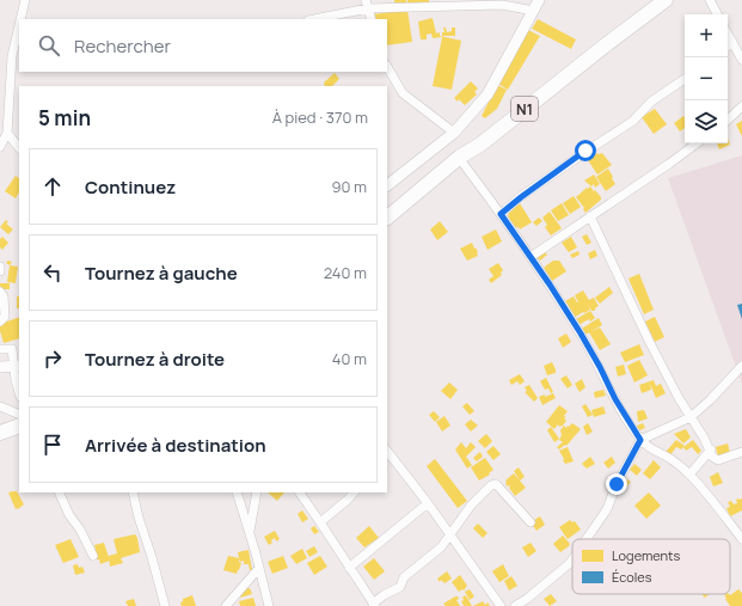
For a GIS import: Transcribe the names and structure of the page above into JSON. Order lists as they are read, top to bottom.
{
  "streets": {
    "highway": ["N1"]
  },
  "legend": ["Logements", "Écoles"],
  "page": {
    "map_buttons": ["+", "−"],
    "search": "Rechercher",
    "heading": ["5 min", "À pied · 370 m"],
    "list": [
      ["Continuez", "90 m"],
      ["Tournez à gauche", "240 m"],
      ["Tournez à droite", "40 m"],
      "Arrivée à destination"
    ]
  }
}
